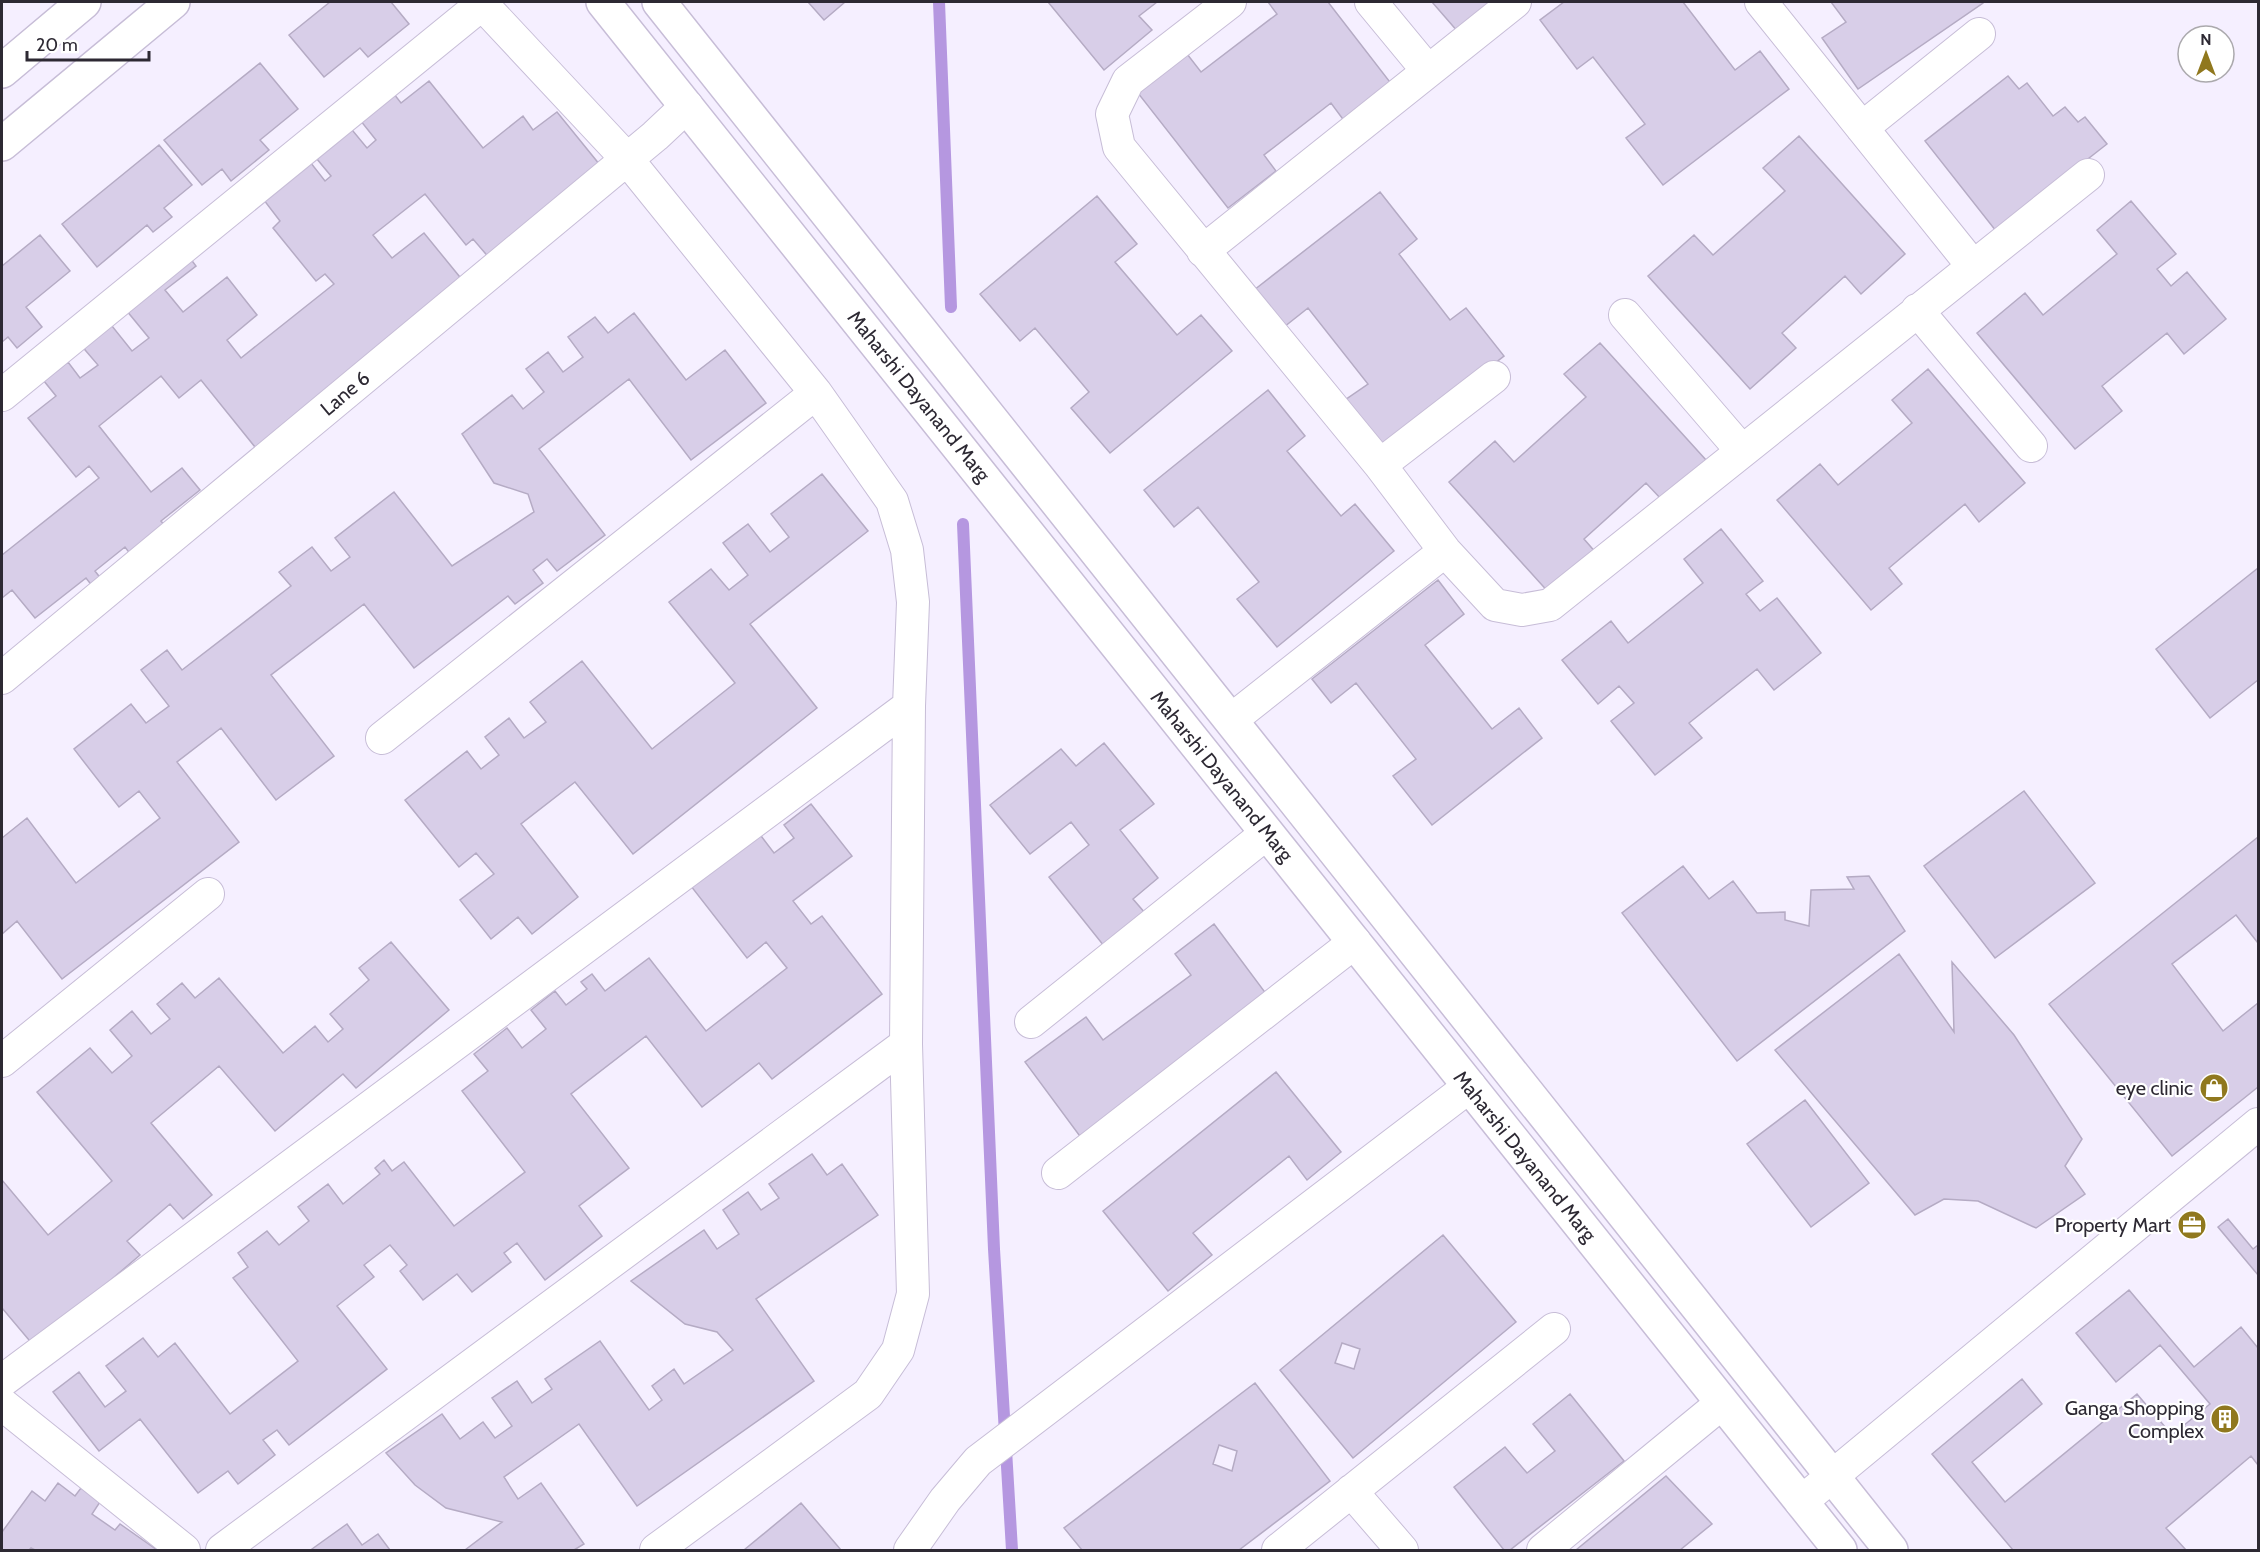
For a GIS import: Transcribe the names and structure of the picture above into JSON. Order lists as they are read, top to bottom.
{
  "streets": {
    "street": ["Lane 6", "Maharshi Dayanand Marg"]
  },
  "crossings": [
    ["Lane 6", "Maharshi Dayanand Marg"]
  ],
  "places": {
    "shop": ["eye clinic"],
    "office": ["Property Mart"],
    "building": ["Ganga Shopping Complex"]
  },
  "scale_bar": "20 m",
  "north": "top"
}
